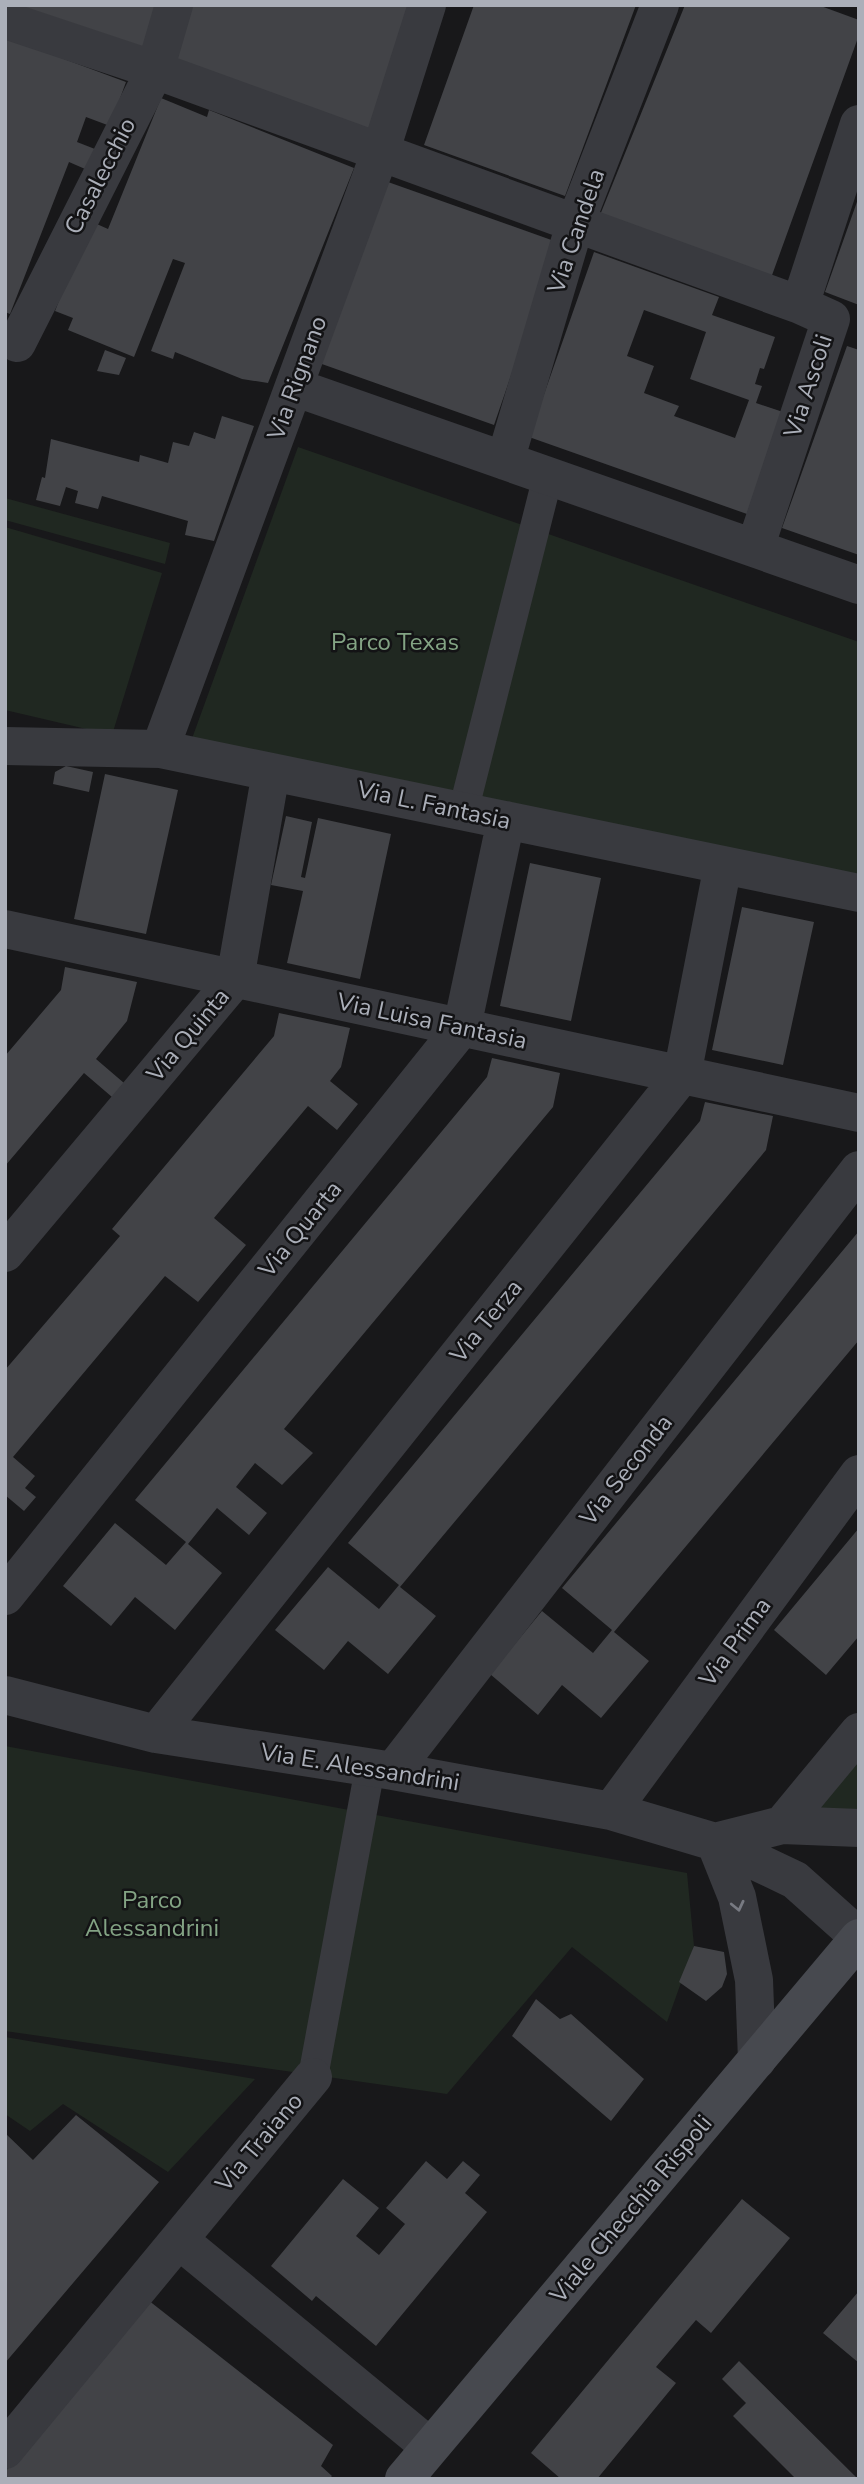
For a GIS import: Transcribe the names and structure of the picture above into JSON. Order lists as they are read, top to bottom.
{
  "streets": {
    "main road": ["Viale Checchia Rispoli"],
    "street": [
      "Casalecchio",
      "Via Candela",
      "Via Rignano",
      "Via Ascoli",
      "Via L. Fantasia",
      "Via Luisa Fantasia",
      "Via Quinta",
      "Via Quarta",
      "Via Terza",
      "Via Seconda",
      "Via Prima",
      "Via E. Alessandrini",
      "Via Traiano"
    ]
  },
  "crossings": [
    ["Via Rignano", "Via L. Fantasia"],
    ["Via L. Fantasia", "Via Quinta"],
    ["Via L. Fantasia", "Via Quarta"],
    ["Via L. Fantasia", "Via Terza"],
    ["Via Luisa Fantasia", "Via Quinta"],
    ["Via Luisa Fantasia", "Via Quarta"],
    ["Via Luisa Fantasia", "Via Terza"],
    ["Via Terza", "Via E. Alessandrini"],
    ["Via Seconda", "Via E. Alessandrini"],
    ["Via Seconda", "Via Traiano"],
    ["Via Prima", "Via E. Alessandrini"],
    ["Via E. Alessandrini", "Via Traiano"],
    ["Via E. Alessandrini", "Viale Checchia Rispoli"]
  ],
  "parks": ["Parco Texas", "Parco Alessandrini"]
}
